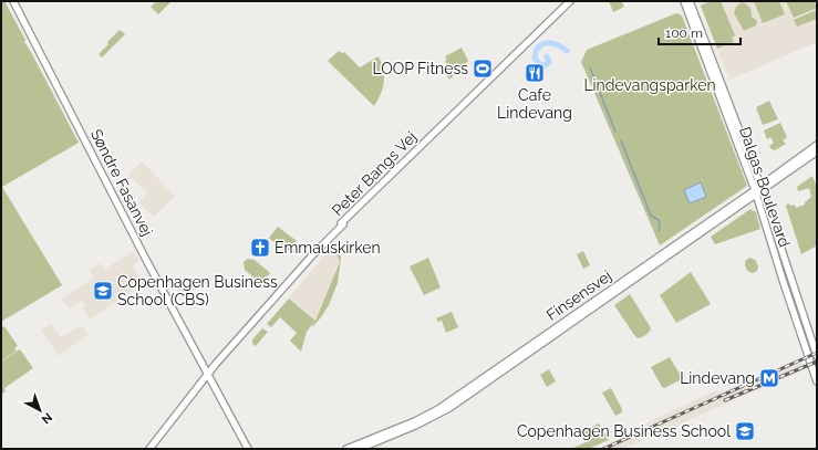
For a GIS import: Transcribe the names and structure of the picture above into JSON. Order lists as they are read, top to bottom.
{
  "streets": {
    "street": [
      "Peter Bangs Vej",
      "Søndre Fasanvej",
      "Dalgas Boulevard",
      "Finsensvej"
    ]
  },
  "crossings": [
    ["Peter Bangs Vej", "Søndre Fasanvej"],
    ["Dalgas Boulevard", "Finsensvej"]
  ],
  "parks": ["Lindevangsparken"],
  "places": {
    "sports": ["LOOP Fitness"],
    "restaurant": ["Cafe Lindevang"],
    "church": ["Emmauskirken"],
    "school or university": ["Copenhagen Business School (CBS)", "Copenhagen Business School"],
    "metro station": ["Lindevang"]
  },
  "scale_bar": "100 m",
  "north": "bottom right"
}
